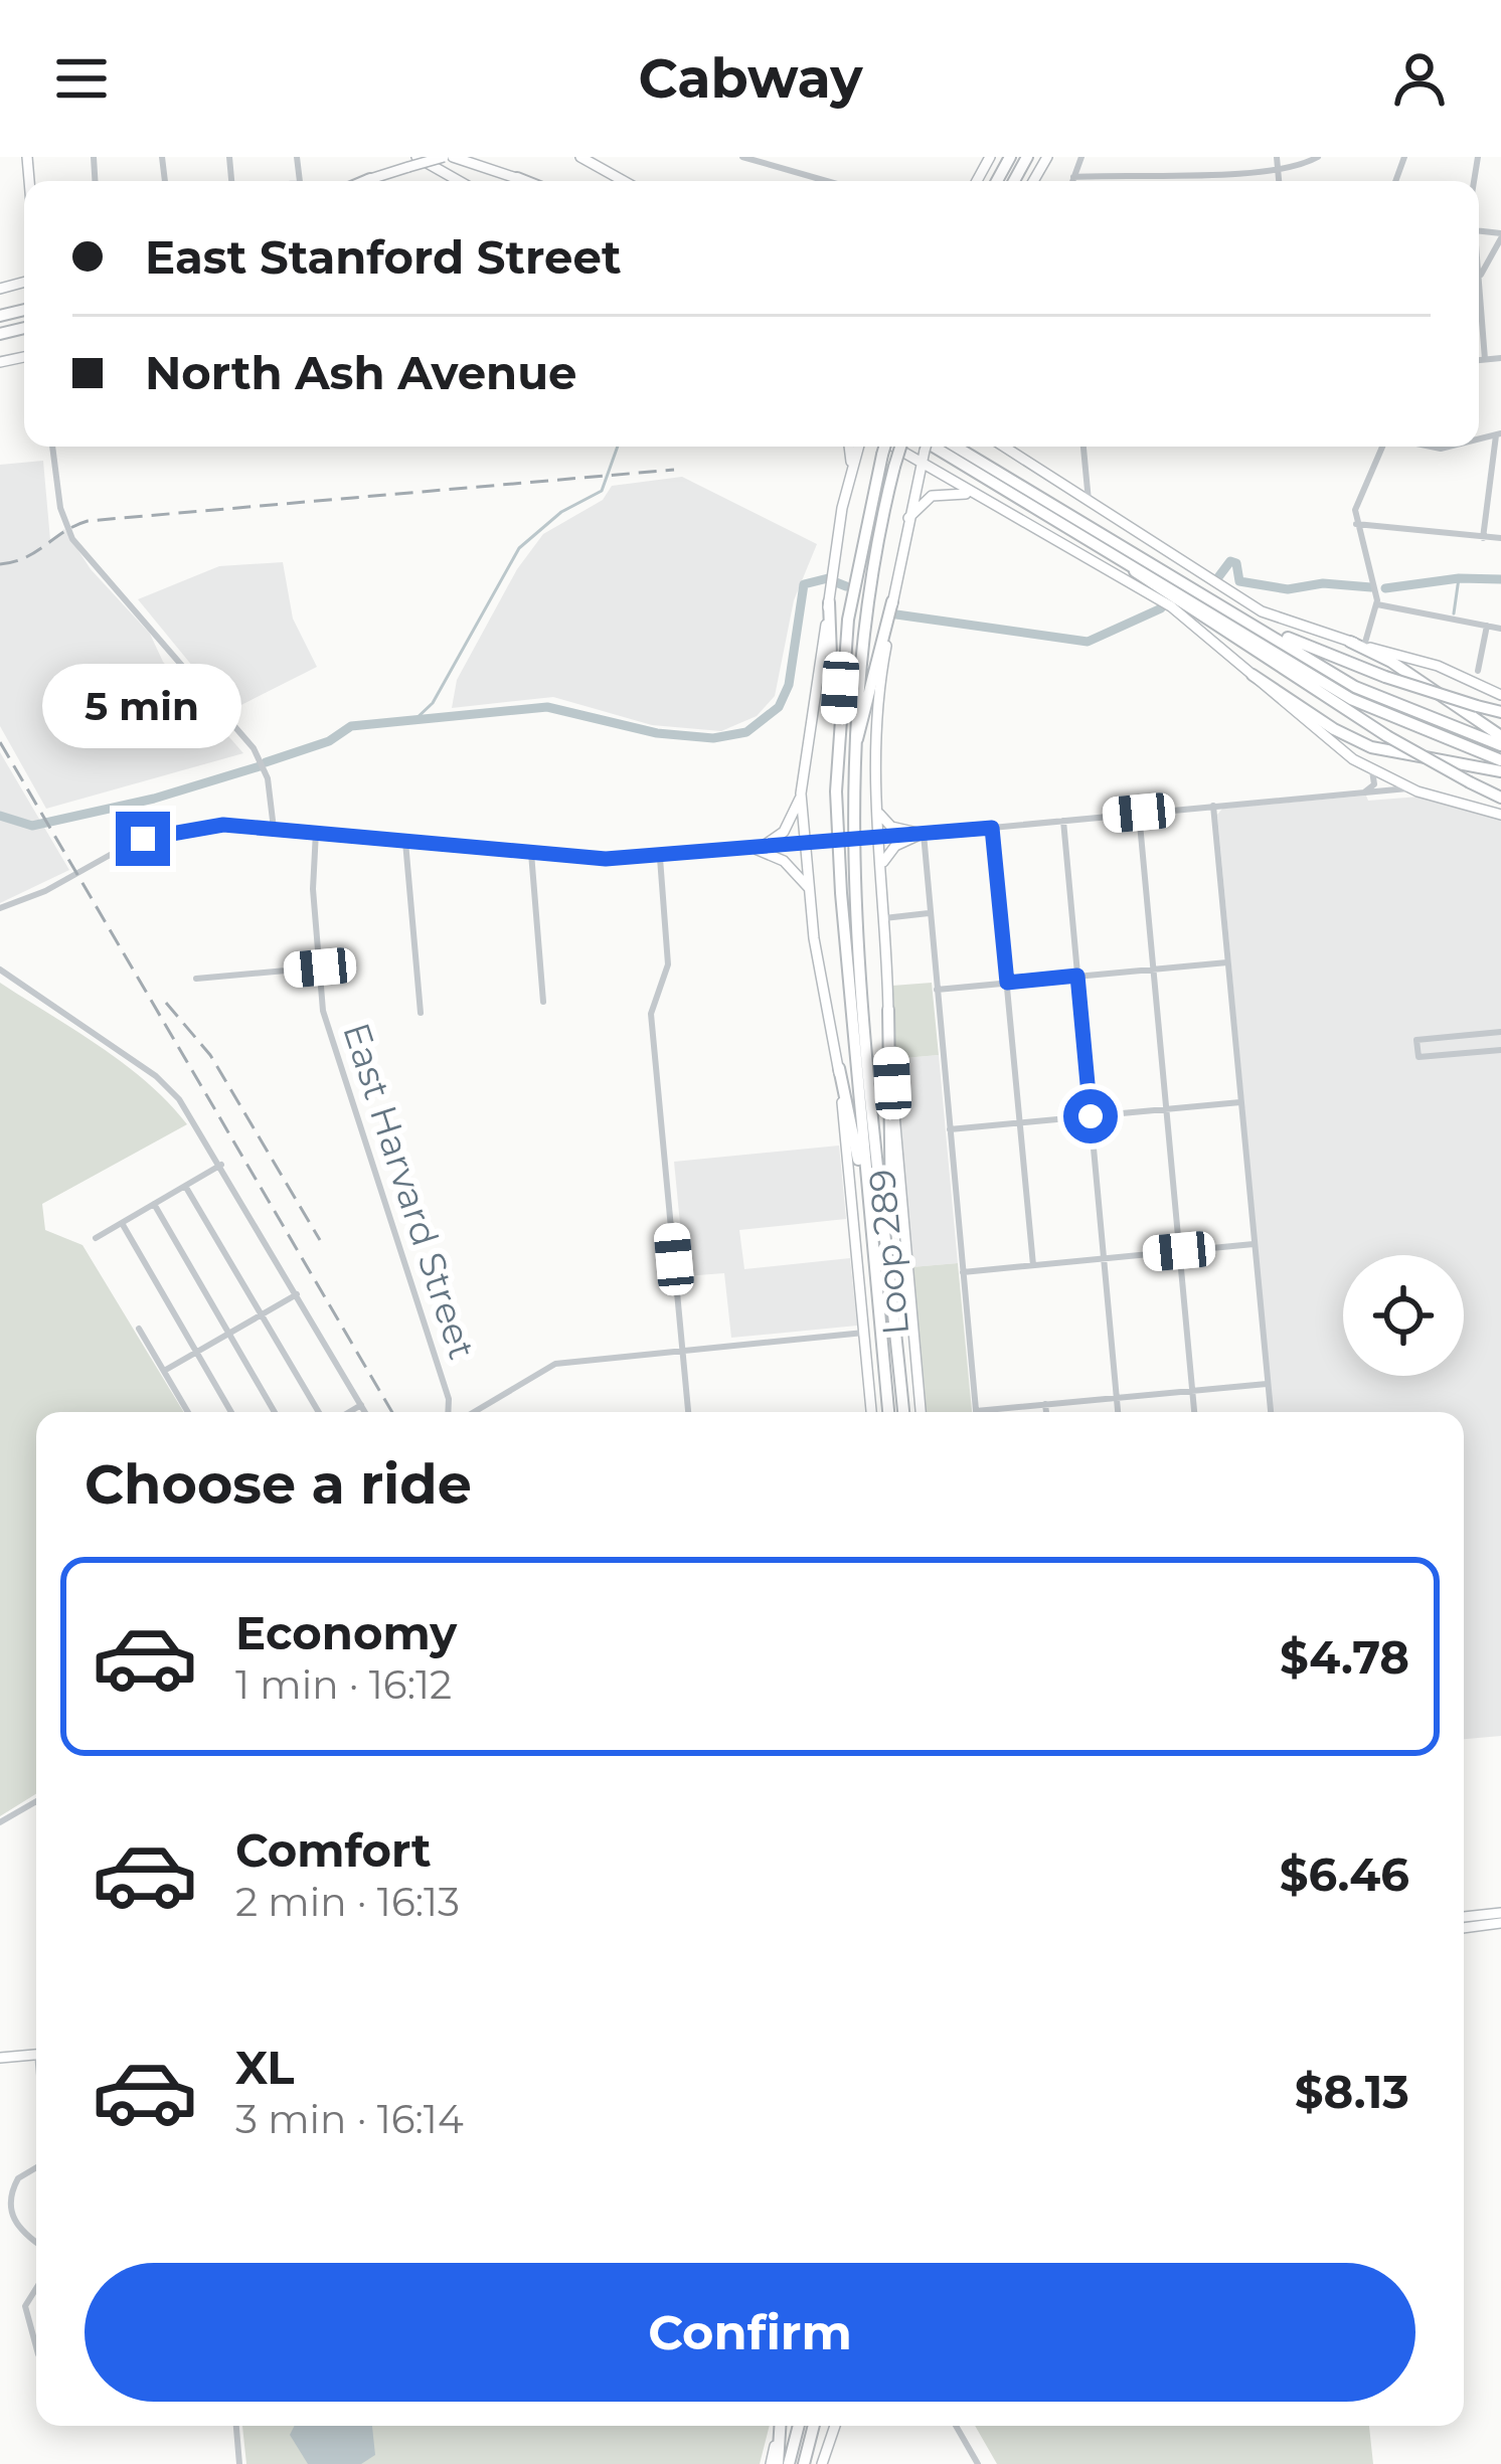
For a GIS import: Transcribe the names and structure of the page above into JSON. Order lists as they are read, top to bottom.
{
  "streets": {
    "highway": ["Loop 289"],
    "street": ["East Harvard Street"]
  },
  "page": {
    "header": "Cabway",
    "banner": ["East Stanford Street", "North Ash Avenue"],
    "bubble": "5 min",
    "heading": "Choose a ride",
    "list": [
      {
        "name": "Economy",
        "note": "1 min · 16:12",
        "value": "$4.78"
      },
      {
        "name": "Comfort",
        "note": "2 min · 16:13",
        "value": "$6.46"
      },
      {
        "name": "XL",
        "note": "3 min · 16:14",
        "value": "$8.13"
      }
    ],
    "buttons": "Confirm"
  }
}
